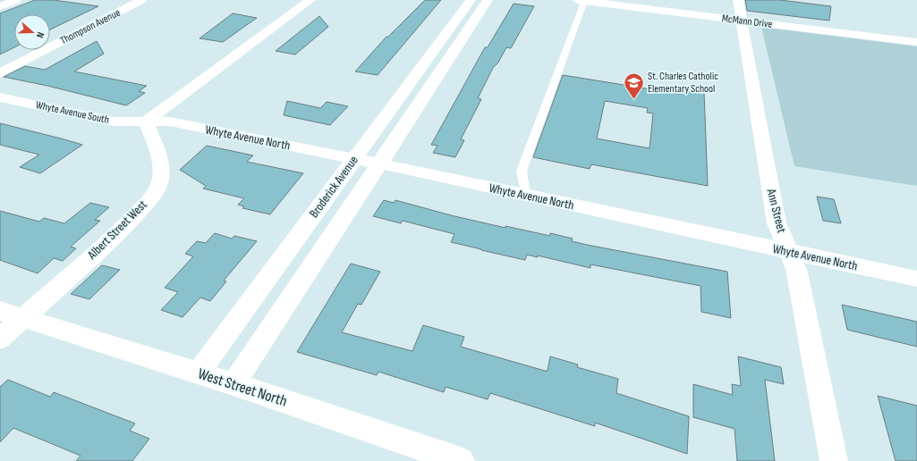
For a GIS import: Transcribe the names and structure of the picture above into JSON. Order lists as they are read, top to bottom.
{
  "streets": {
    "street": [
      "McMann Drive",
      "Thompson Avenue",
      "Whyte Avenue South",
      "Whyte Avenue North",
      "Broderick Avenue",
      "Ann Street",
      "Albert Street West",
      "West Street North"
    ]
  },
  "crossings": [
    ["McMann Drive", "Ann Street"],
    ["Whyte Avenue South", "Whyte Avenue North"],
    ["Whyte Avenue South", "Albert Street West"],
    ["Whyte Avenue North", "Broderick Avenue"],
    ["Whyte Avenue North", "Ann Street"],
    ["Whyte Avenue North", "Albert Street West"],
    ["Broderick Avenue", "West Street North"],
    ["Albert Street West", "West Street North"]
  ],
  "places": {
    "school or university": ["St. Charles Catholic Elementary School"]
  },
  "north": "right"
}
